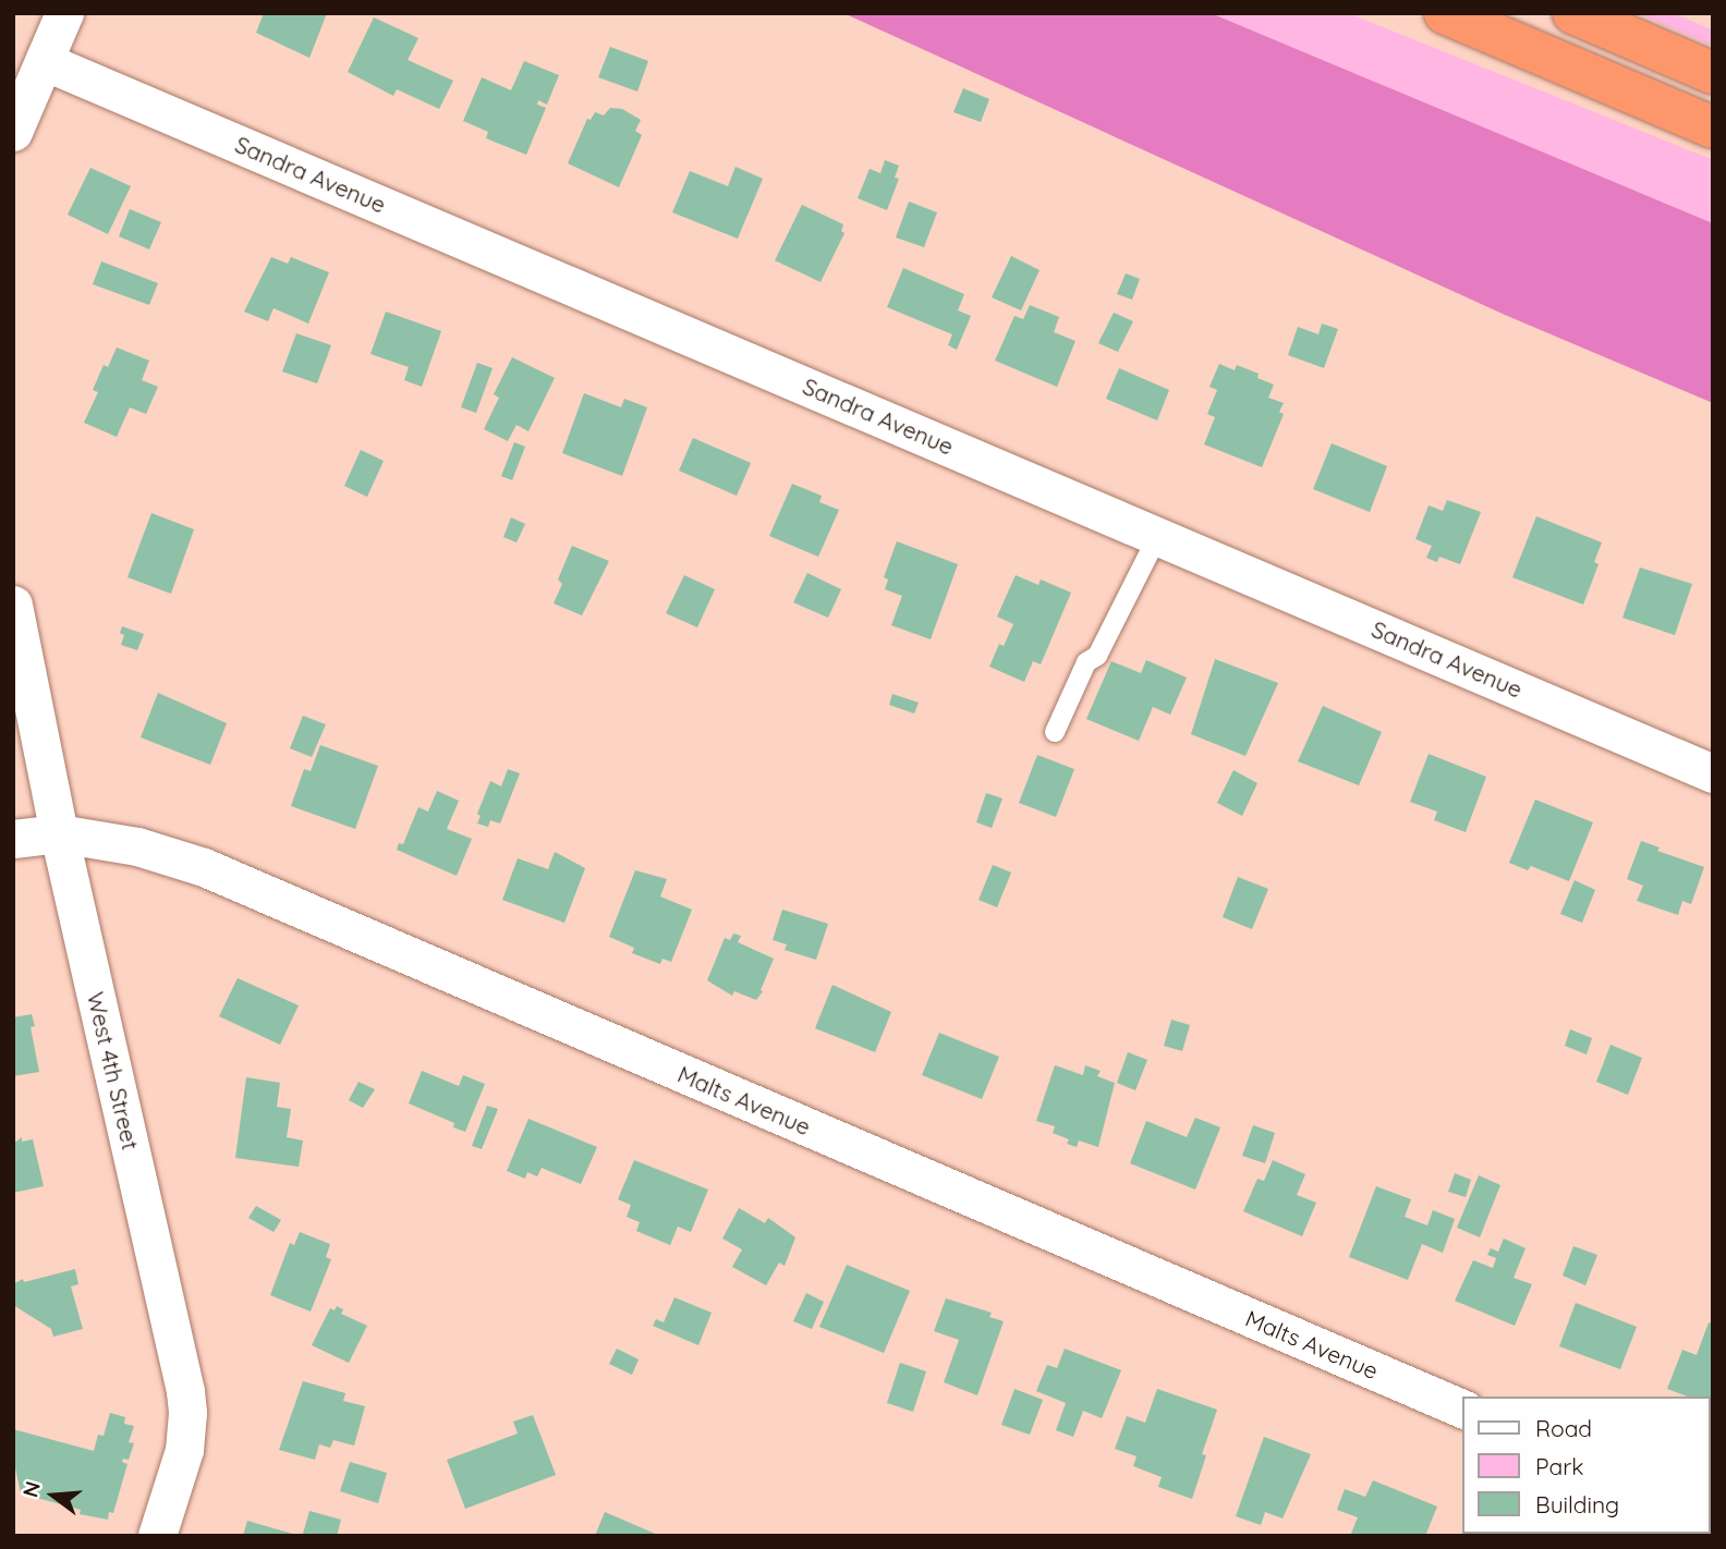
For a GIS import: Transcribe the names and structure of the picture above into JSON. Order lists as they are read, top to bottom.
{
  "streets": {
    "street": ["Sandra Avenue", "West 4th Street", "Malts Avenue"]
  },
  "crossings": [
    ["West 4th Street", "Malts Avenue"]
  ],
  "legend": ["Road", "Park", "Building"],
  "north": "left"
}
